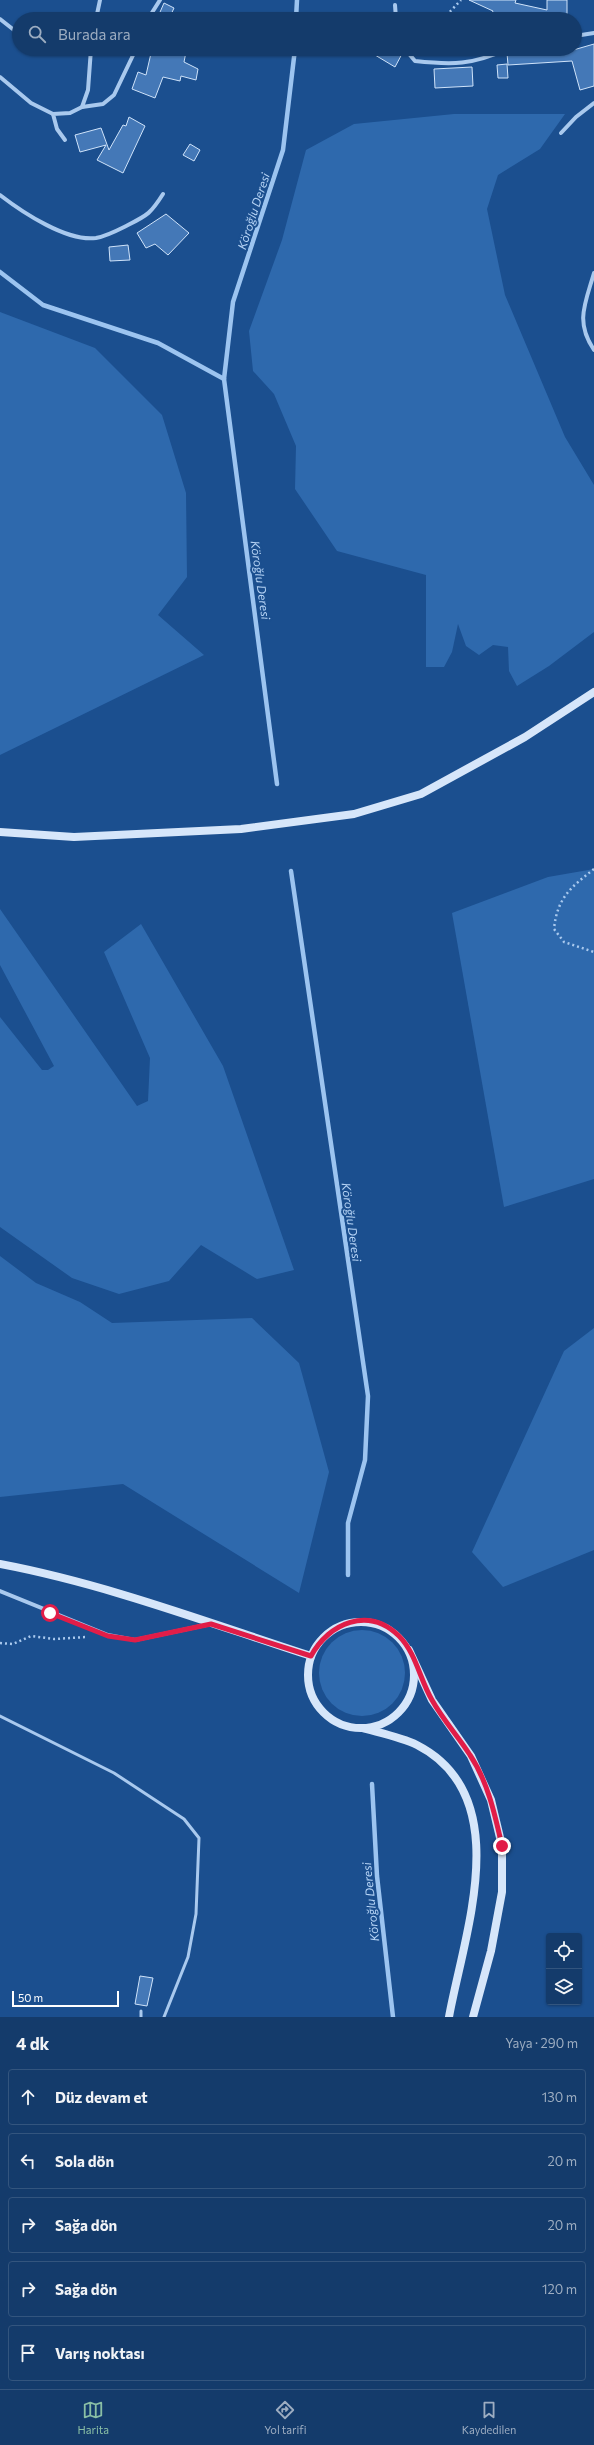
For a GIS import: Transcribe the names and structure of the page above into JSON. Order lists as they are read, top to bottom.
{
  "water": ["Köroğlu Deresi"],
  "scale_bar": "50 m",
  "page": {
    "search": "Burada ara",
    "scale": "50 m",
    "heading": ["4 dk", "Yaya · 290 m"],
    "list": [
      ["Düz devam et", "130 m"],
      ["Sola dön", "20 m"],
      ["Sağa dön", "20 m"],
      ["Sağa dön", "120 m"],
      "Varış noktası"
    ],
    "nav": ["Harita", "Yol tarifi", "Kaydedilen"]
  }
}
